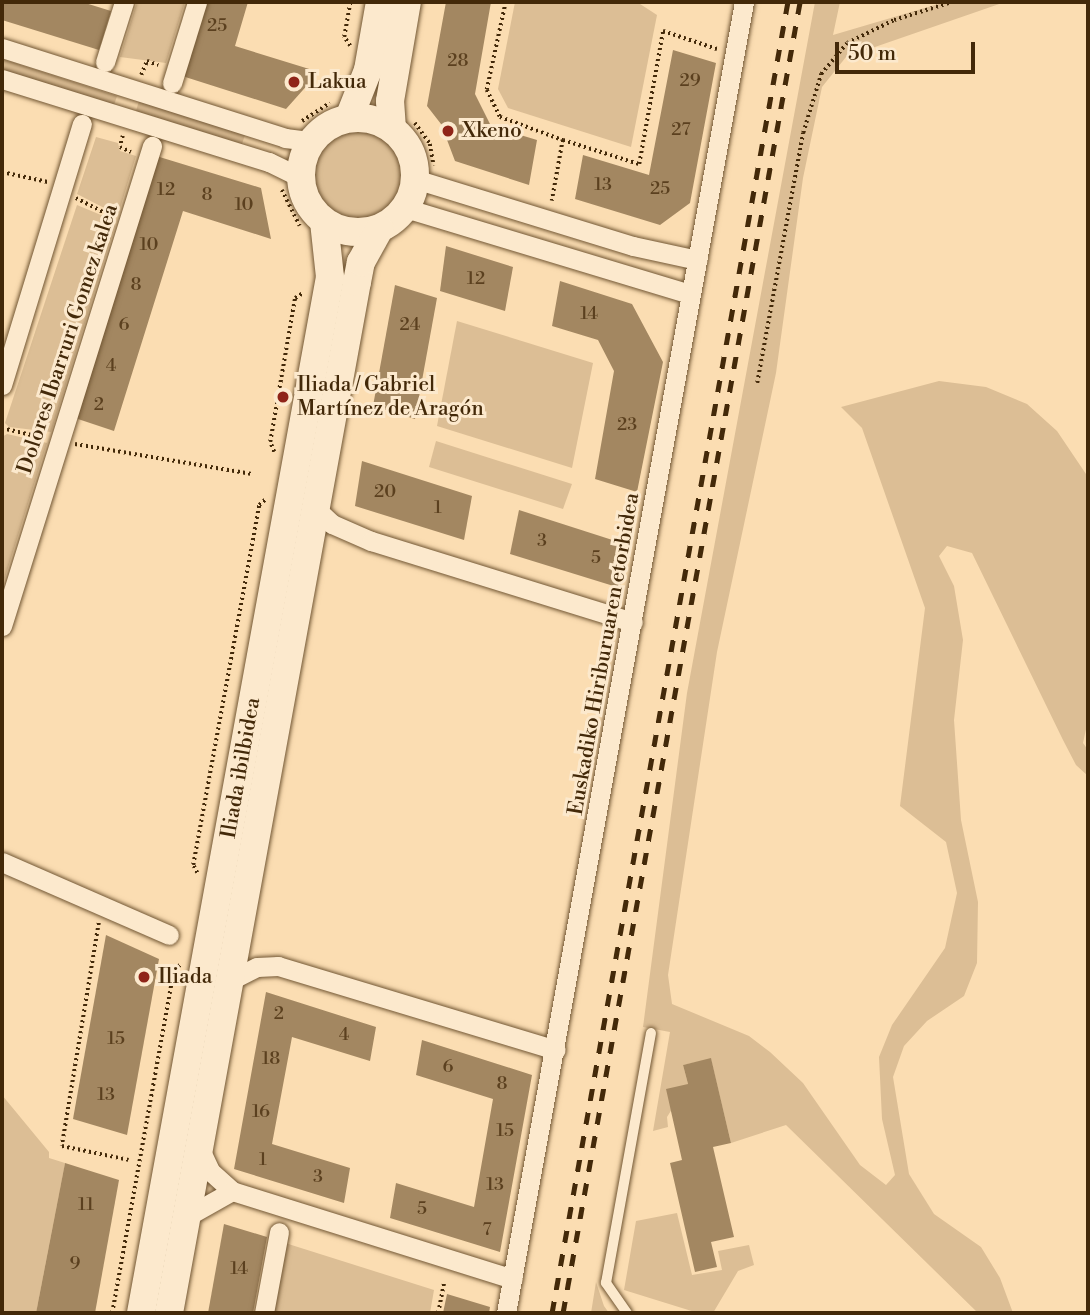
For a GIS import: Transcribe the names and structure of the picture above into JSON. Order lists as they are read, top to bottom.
{
  "streets": {
    "street": ["Dolores Ibarruri Gomez kalea", "Euskadiko Hiriburuaren etorbidea", "Iliada ibilbidea"]
  },
  "places": [
    "Lakua",
    "Xkeno",
    "Iliada / Gabriel Martínez de Aragón",
    "Iliada"
  ],
  "house_numbers": [
    "25",
    "28",
    "29",
    "27",
    "13",
    "25",
    "12",
    "8",
    "10",
    "10",
    "12",
    "8",
    "14",
    "6",
    "24",
    "4",
    "2",
    "23",
    "20",
    "1",
    "3",
    "5",
    "2",
    "4",
    "15",
    "18",
    "6",
    "8",
    "13",
    "16",
    "15",
    "1",
    "3",
    "13",
    "11",
    "5",
    "7",
    "9",
    "14"
  ],
  "scale_bar": "50 m"
}
